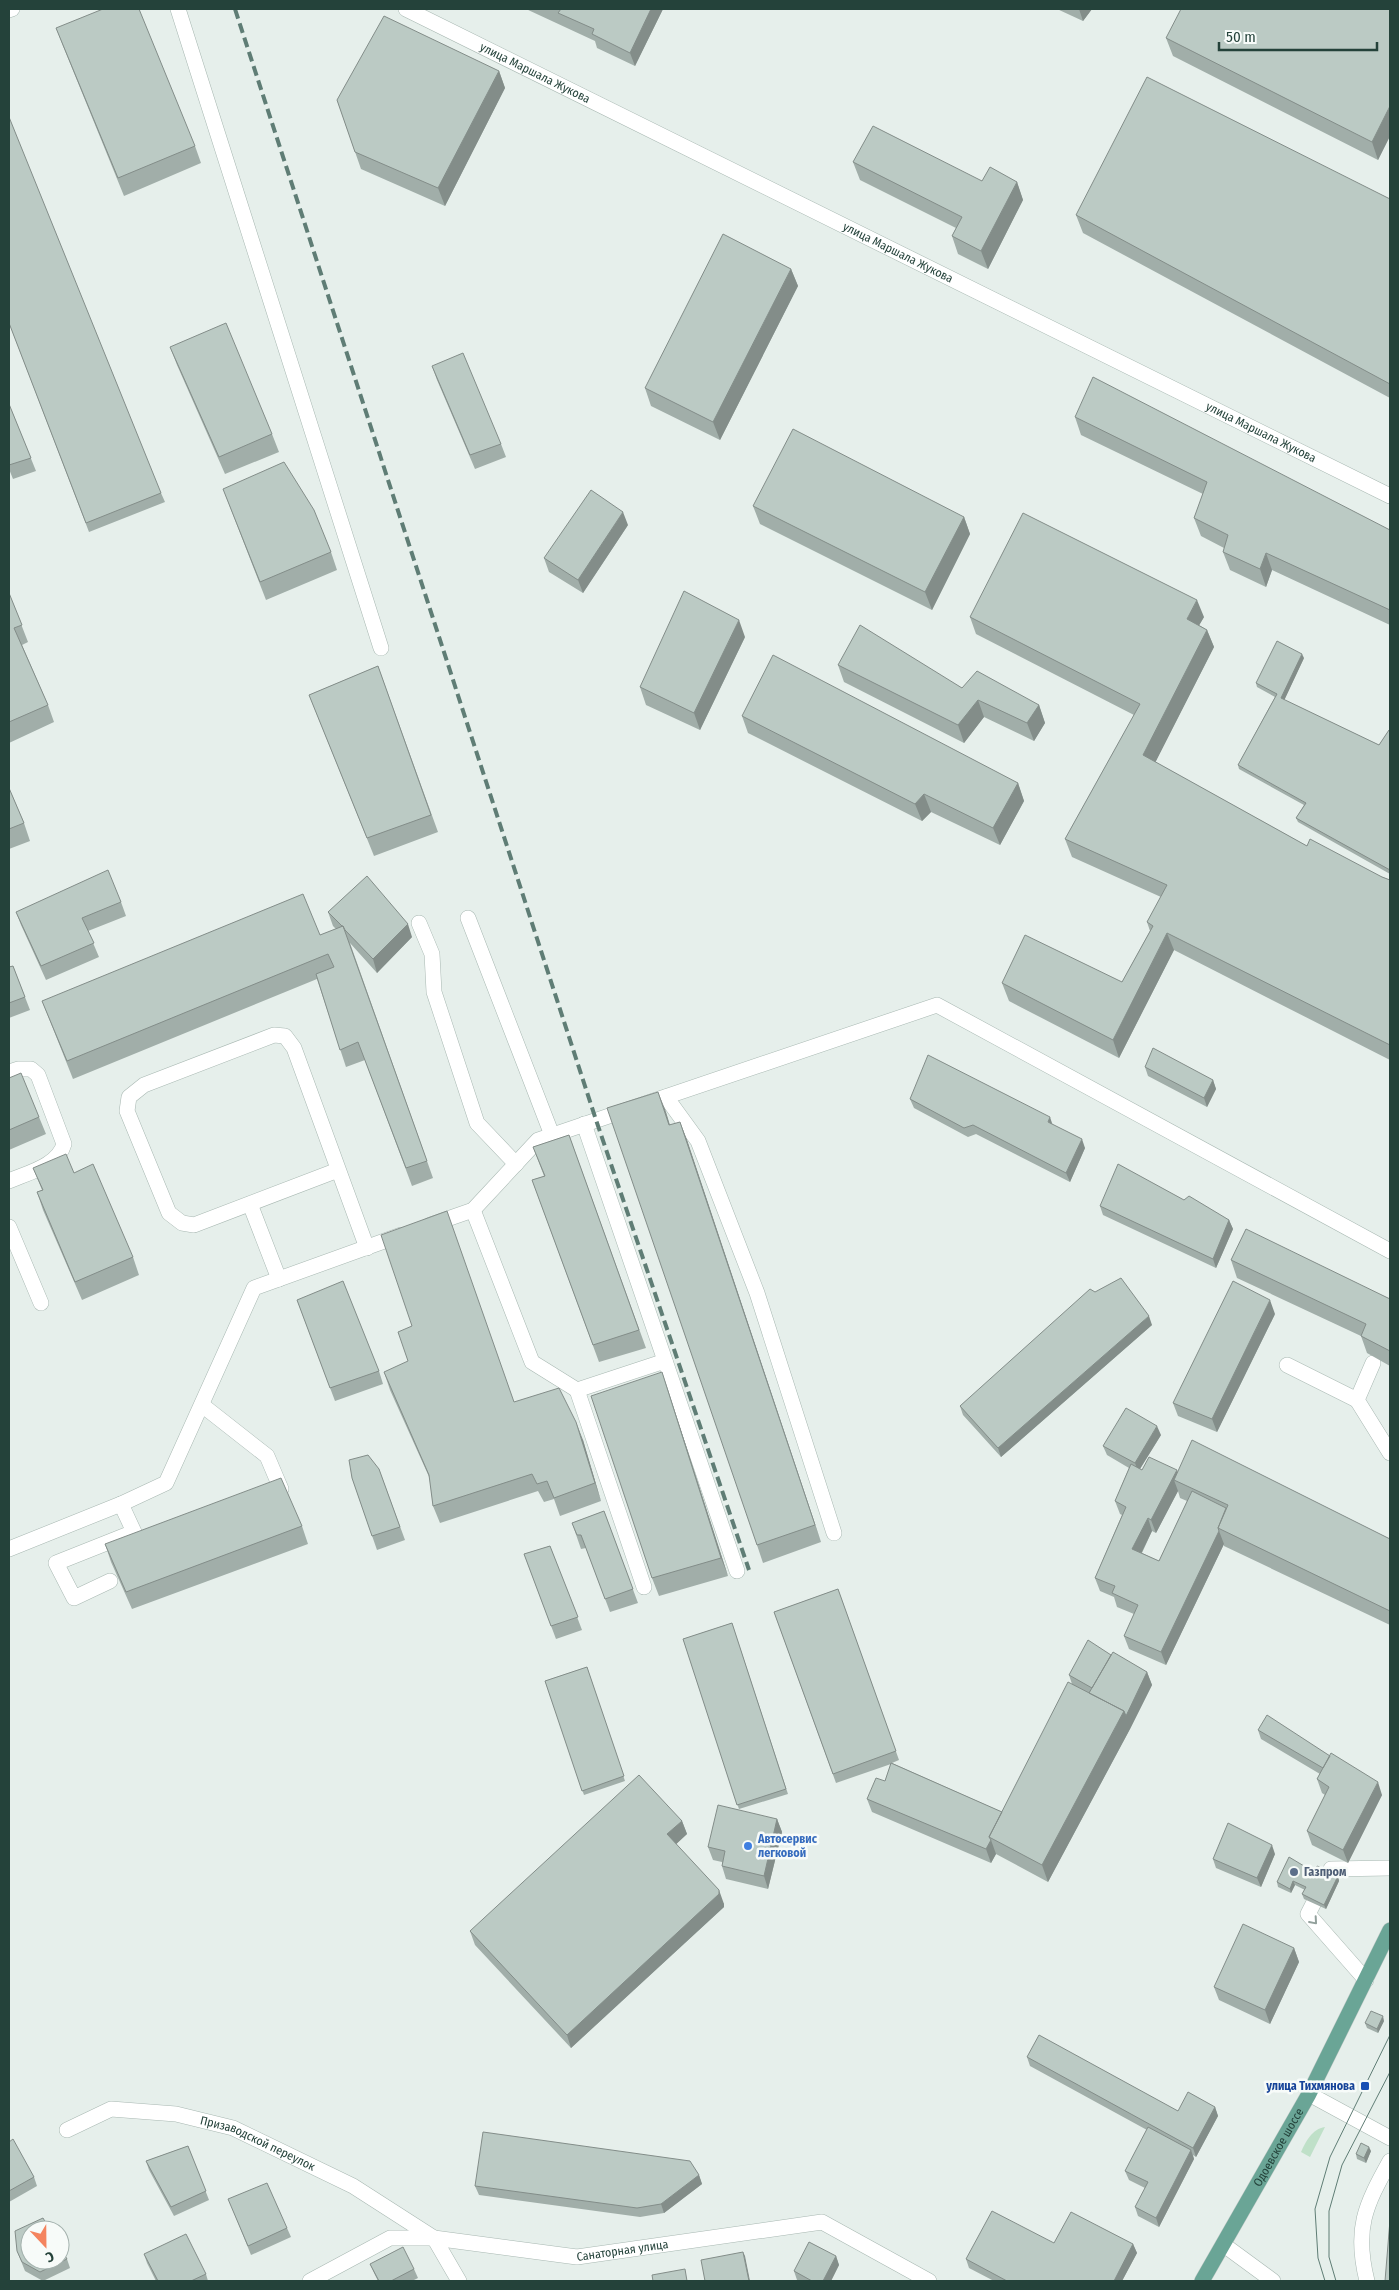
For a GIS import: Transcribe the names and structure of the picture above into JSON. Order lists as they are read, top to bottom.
{
  "streets": {
    "main road": ["Одоевское шоссе"],
    "street": ["улица Маршала Жукова", "Призаводской переулок", "Санаторная улица"]
  },
  "crossings": [
    ["Призаводской переулок", "Санаторная улица"]
  ],
  "places": {
    "other": ["Автосервис легковой", "Газпром"],
    "transit": ["улица Тихмянова"]
  },
  "scale_bar": "50 m",
  "north": "bottom"
}
